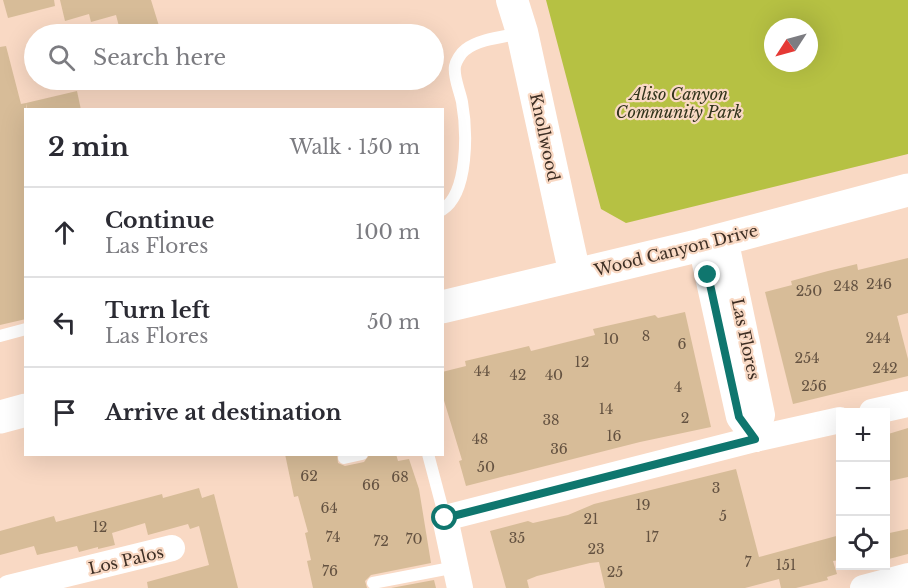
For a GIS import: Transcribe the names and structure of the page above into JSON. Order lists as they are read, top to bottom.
{
  "streets": {
    "main road": ["Wood Canyon Drive"],
    "street": ["Knollwood", "Las Flores", "Los Palos"]
  },
  "crossings": [
    ["Knollwood", "Wood Canyon Drive"],
    ["Wood Canyon Drive", "Las Flores"]
  ],
  "parks": ["Aliso Canyon Community Park"],
  "house_numbers": [
    "246",
    "248",
    "250",
    "8",
    "244",
    "10",
    "6",
    "254",
    "12",
    "242",
    "44",
    "42",
    "40",
    "256",
    "4",
    "14",
    "2",
    "38",
    "16",
    "48",
    "36",
    "50",
    "62",
    "68",
    "66",
    "3",
    "19",
    "64",
    "5",
    "21",
    "12",
    "74",
    "17",
    "35",
    "70",
    "72",
    "23",
    "7",
    "151",
    "76",
    "25"
  ],
  "north": "bottom left",
  "page": {
    "search": "Search here",
    "heading": ["2 min", "Walk · 150 m"],
    "list": [
      ["Continue", "Las Flores", "100 m"],
      ["Turn left", "Las Flores", "50 m"],
      "Arrive at destination"
    ],
    "map_buttons": ["+", "−"]
  }
}
